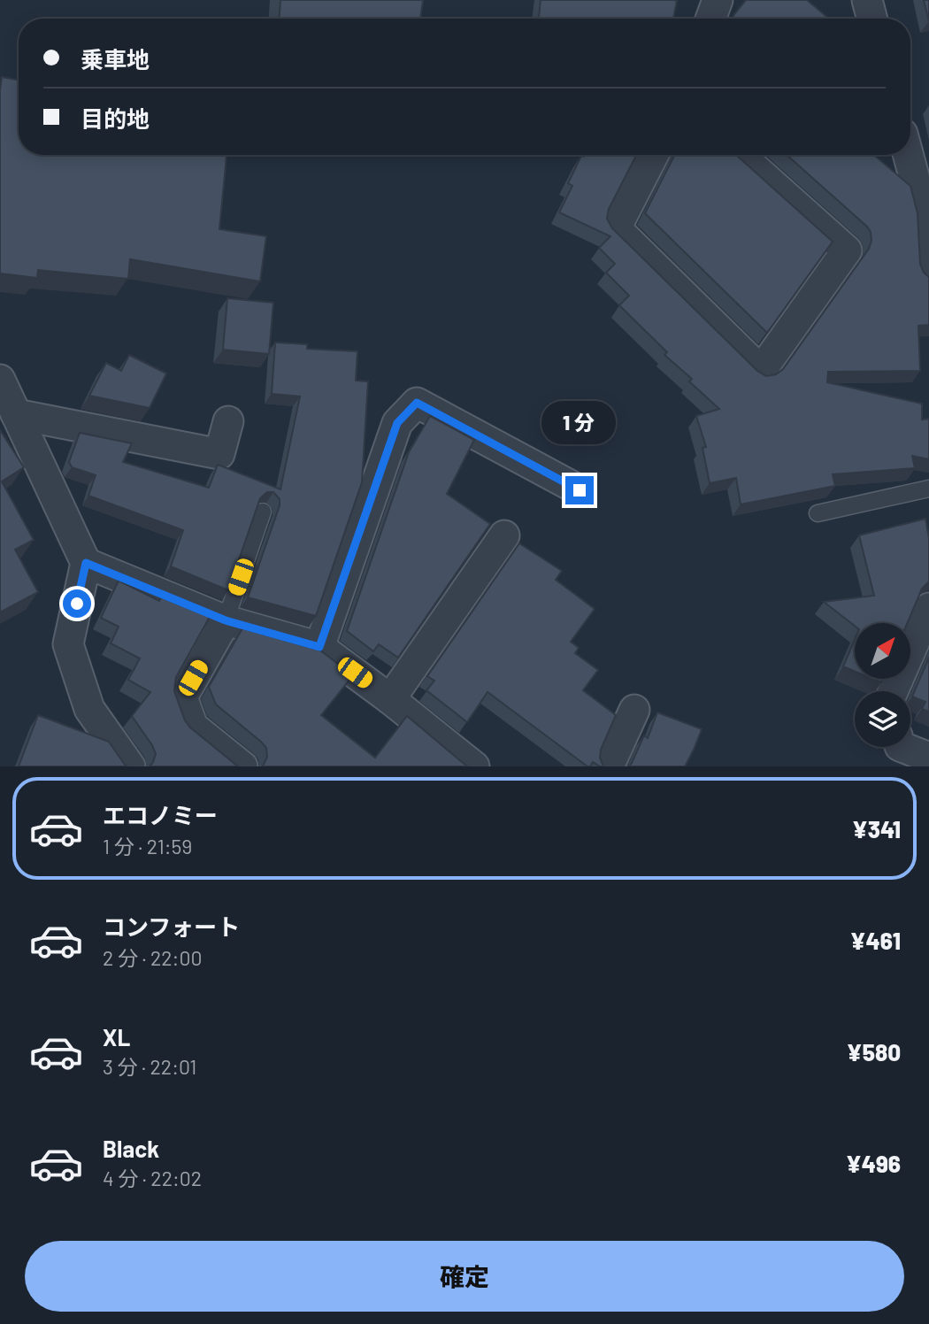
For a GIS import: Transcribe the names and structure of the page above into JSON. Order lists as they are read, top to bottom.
{
  "north": "top right",
  "page": {
    "banner": ["乗車地", "目的地"],
    "bubble": "1 分",
    "list": [
      {
        "name": "エコノミー",
        "note": "1 分 · 21:59",
        "value": "¥341"
      },
      {
        "name": "コンフォート",
        "note": "2 分 · 22:00",
        "value": "¥461"
      },
      {
        "name": "XL",
        "note": "3 分 · 22:01",
        "value": "¥580"
      },
      {
        "name": "Black",
        "note": "4 分 · 22:02",
        "value": "¥496"
      }
    ],
    "buttons": "確定"
  }
}
